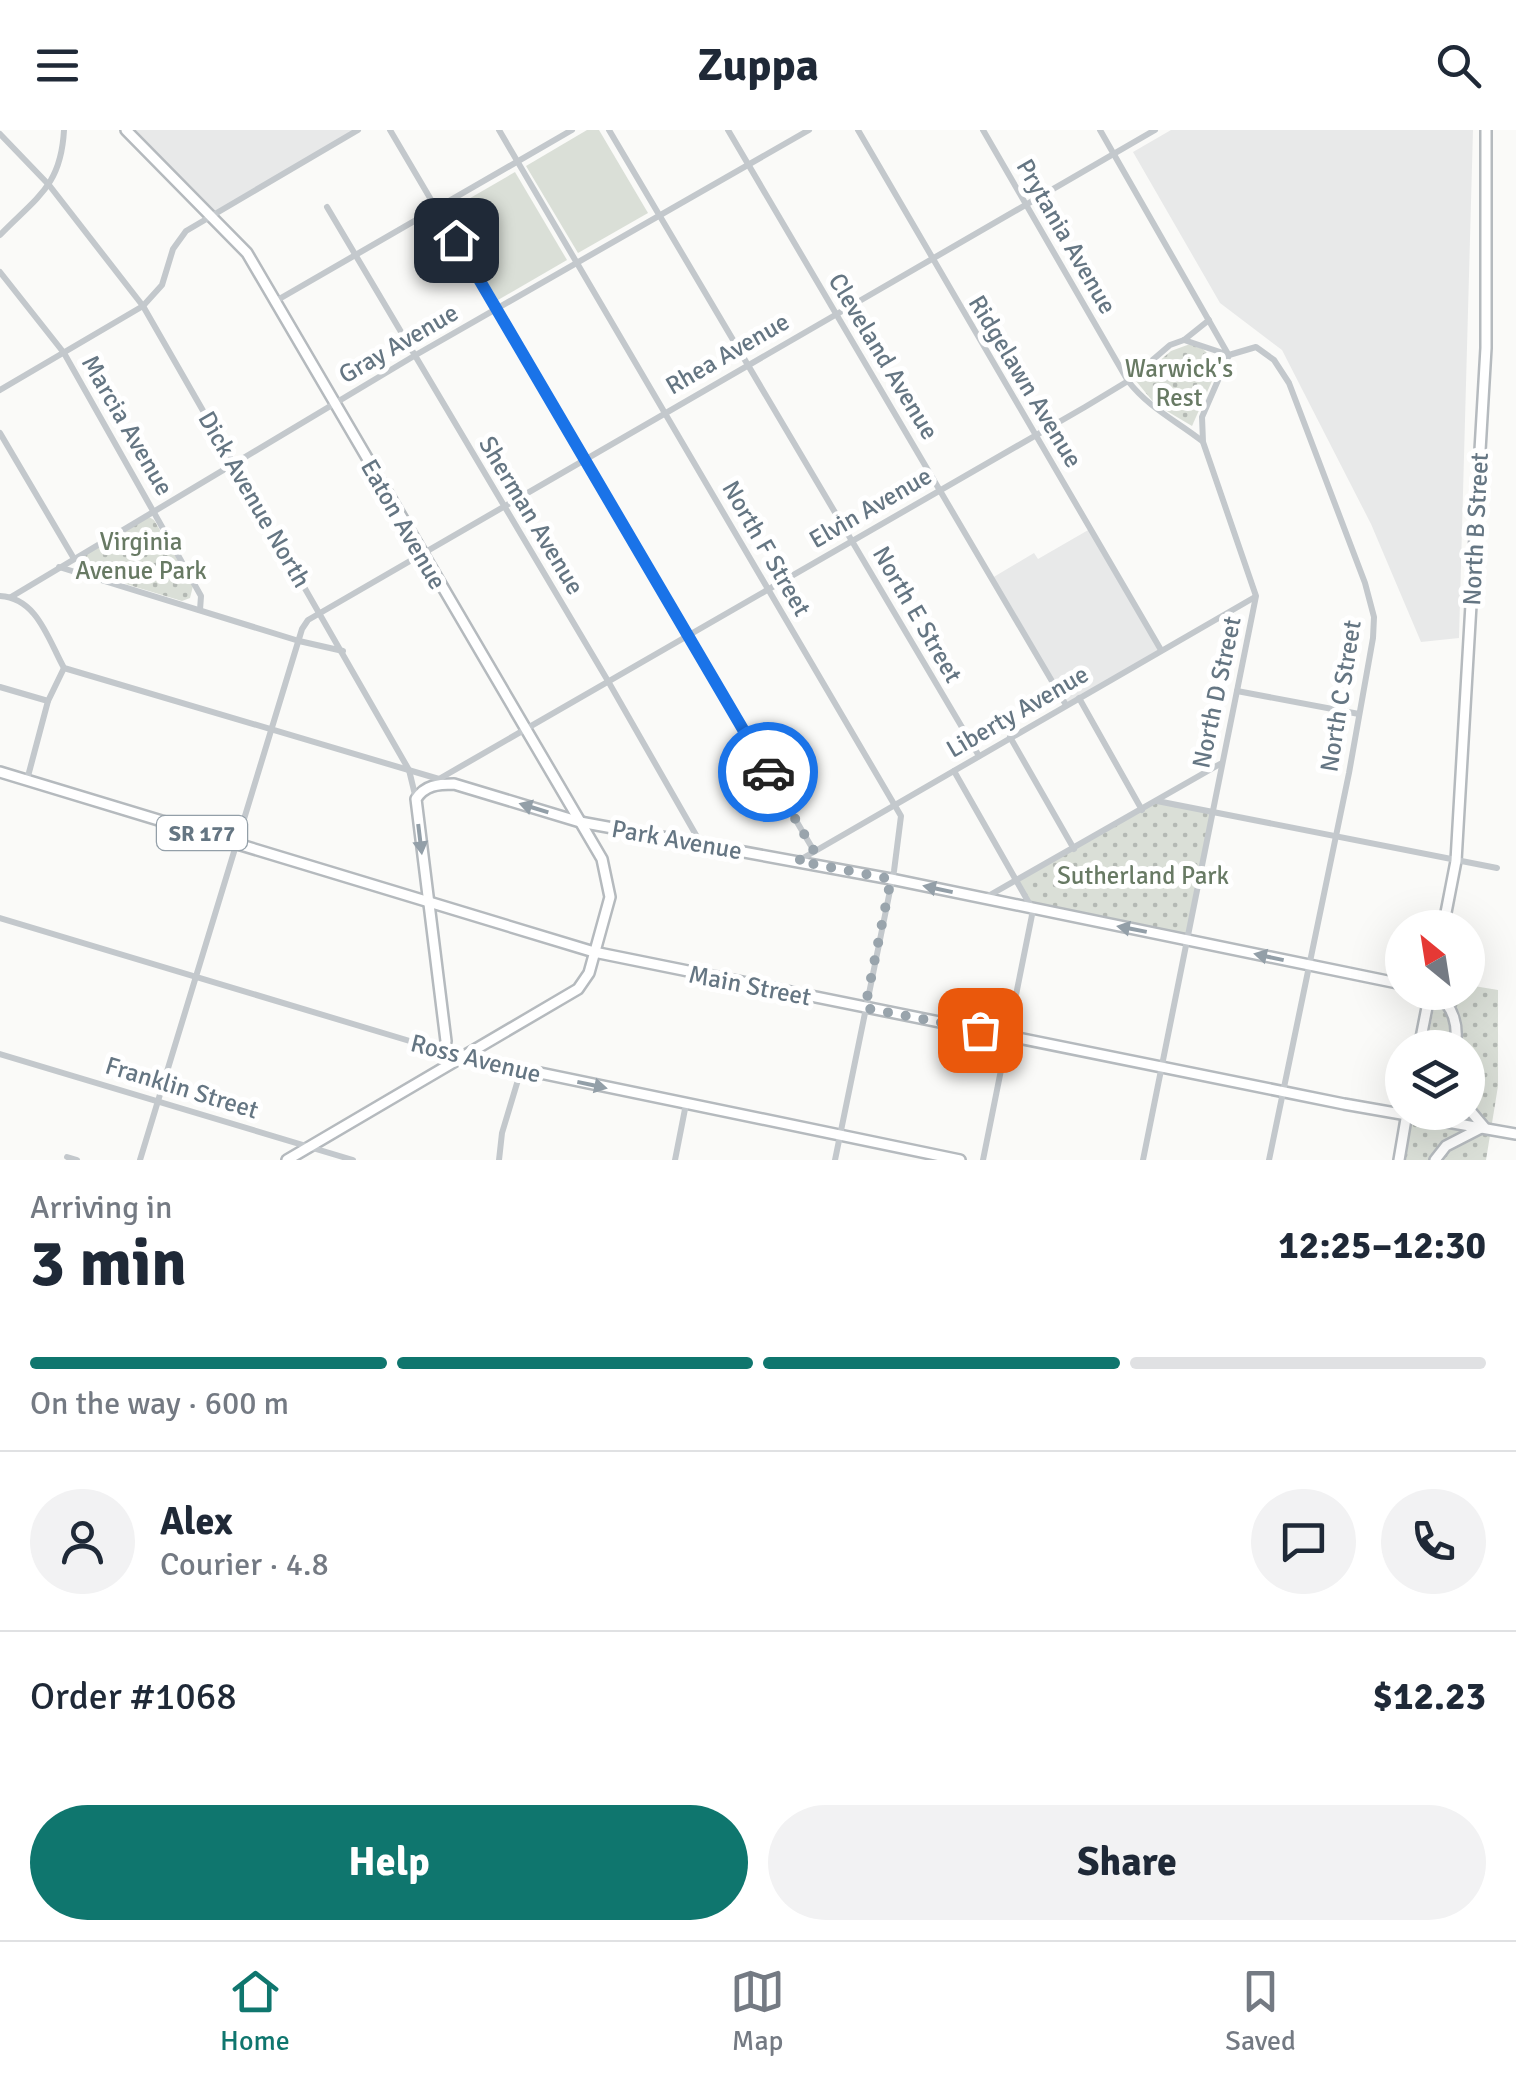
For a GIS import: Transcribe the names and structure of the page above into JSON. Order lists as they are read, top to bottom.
{
  "streets": {
    "main road": [
      "Dick Avenue North",
      "Eaton Avenue",
      "North B Street",
      "SR 177",
      "Park Avenue",
      "Main Street",
      "Ross Avenue"
    ],
    "street": [
      "Prytania Avenue",
      "Gray Avenue",
      "Rhea Avenue",
      "Cleveland Avenue",
      "Ridgelawn Avenue",
      "Marcia Avenue",
      "Elvin Avenue",
      "Sherman Avenue",
      "North F Street",
      "North E Street",
      "North D Street",
      "North C Street",
      "Liberty Avenue",
      "Franklin Street"
    ]
  },
  "crossings": [
    ["Prytania Avenue", "Rhea Avenue"],
    ["Prytania Avenue", "Elvin Avenue"],
    ["Prytania Avenue", "North D Street"],
    ["Gray Avenue", "Cleveland Avenue"],
    ["Gray Avenue", "Marcia Avenue"],
    ["Gray Avenue", "Dick Avenue North"],
    ["Gray Avenue", "Sherman Avenue"],
    ["Gray Avenue", "Eaton Avenue"],
    ["Gray Avenue", "North F Street"],
    ["Gray Avenue", "North E Street"],
    ["Rhea Avenue", "Cleveland Avenue"],
    ["Rhea Avenue", "Ridgelawn Avenue"],
    ["Rhea Avenue", "Dick Avenue North"],
    ["Rhea Avenue", "Sherman Avenue"],
    ["Rhea Avenue", "Eaton Avenue"],
    ["Rhea Avenue", "North F Street"],
    ["Rhea Avenue", "North E Street"],
    ["Cleveland Avenue", "Elvin Avenue"],
    ["Cleveland Avenue", "Liberty Avenue"],
    ["Ridgelawn Avenue", "Elvin Avenue"],
    ["Ridgelawn Avenue", "Liberty Avenue"],
    ["Dick Avenue North", "Park Avenue"],
    ["Dick Avenue North", "Main Street"],
    ["Dick Avenue North", "Ross Avenue"],
    ["Elvin Avenue", "Sherman Avenue"],
    ["Elvin Avenue", "Eaton Avenue"],
    ["Elvin Avenue", "North F Street"],
    ["Elvin Avenue", "North E Street"],
    ["Elvin Avenue", "North C Street"],
    ["Elvin Avenue", "Park Avenue"],
    ["Sherman Avenue", "Park Avenue"],
    ["Eaton Avenue", "Park Avenue"],
    ["Eaton Avenue", "Main Street"],
    ["Eaton Avenue", "Ross Avenue"],
    ["Eaton Avenue", "Franklin Street"],
    ["North F Street", "Liberty Avenue"],
    ["North F Street", "Park Avenue"],
    ["North F Street", "Main Street"],
    ["North F Street", "Ross Avenue"],
    ["North E Street", "Liberty Avenue"],
    ["North D Street", "North C Street"],
    ["North D Street", "Liberty Avenue"],
    ["North D Street", "Park Avenue"],
    ["North D Street", "Main Street"],
    ["North C Street", "Park Avenue"],
    ["North C Street", "Main Street"],
    ["Liberty Avenue", "Park Avenue"]
  ],
  "one_way": ["Park Avenue"],
  "parks": ["Warwick's Rest", "Virginia Avenue Park", "Sutherland Park"],
  "north": "top left",
  "page": {
    "header": "Zuppa",
    "heading": ["3 min", "Arriving in", "12:25–12:30"],
    "panel": [
      "Alex",
      "Courier · 4.8",
      "Order #1068",
      "$12.23"
    ],
    "bar": "On the way · 600 m",
    "buttons": ["Help", "Share"],
    "tabs": ["Home", "Map", "Saved"]
  }
}
